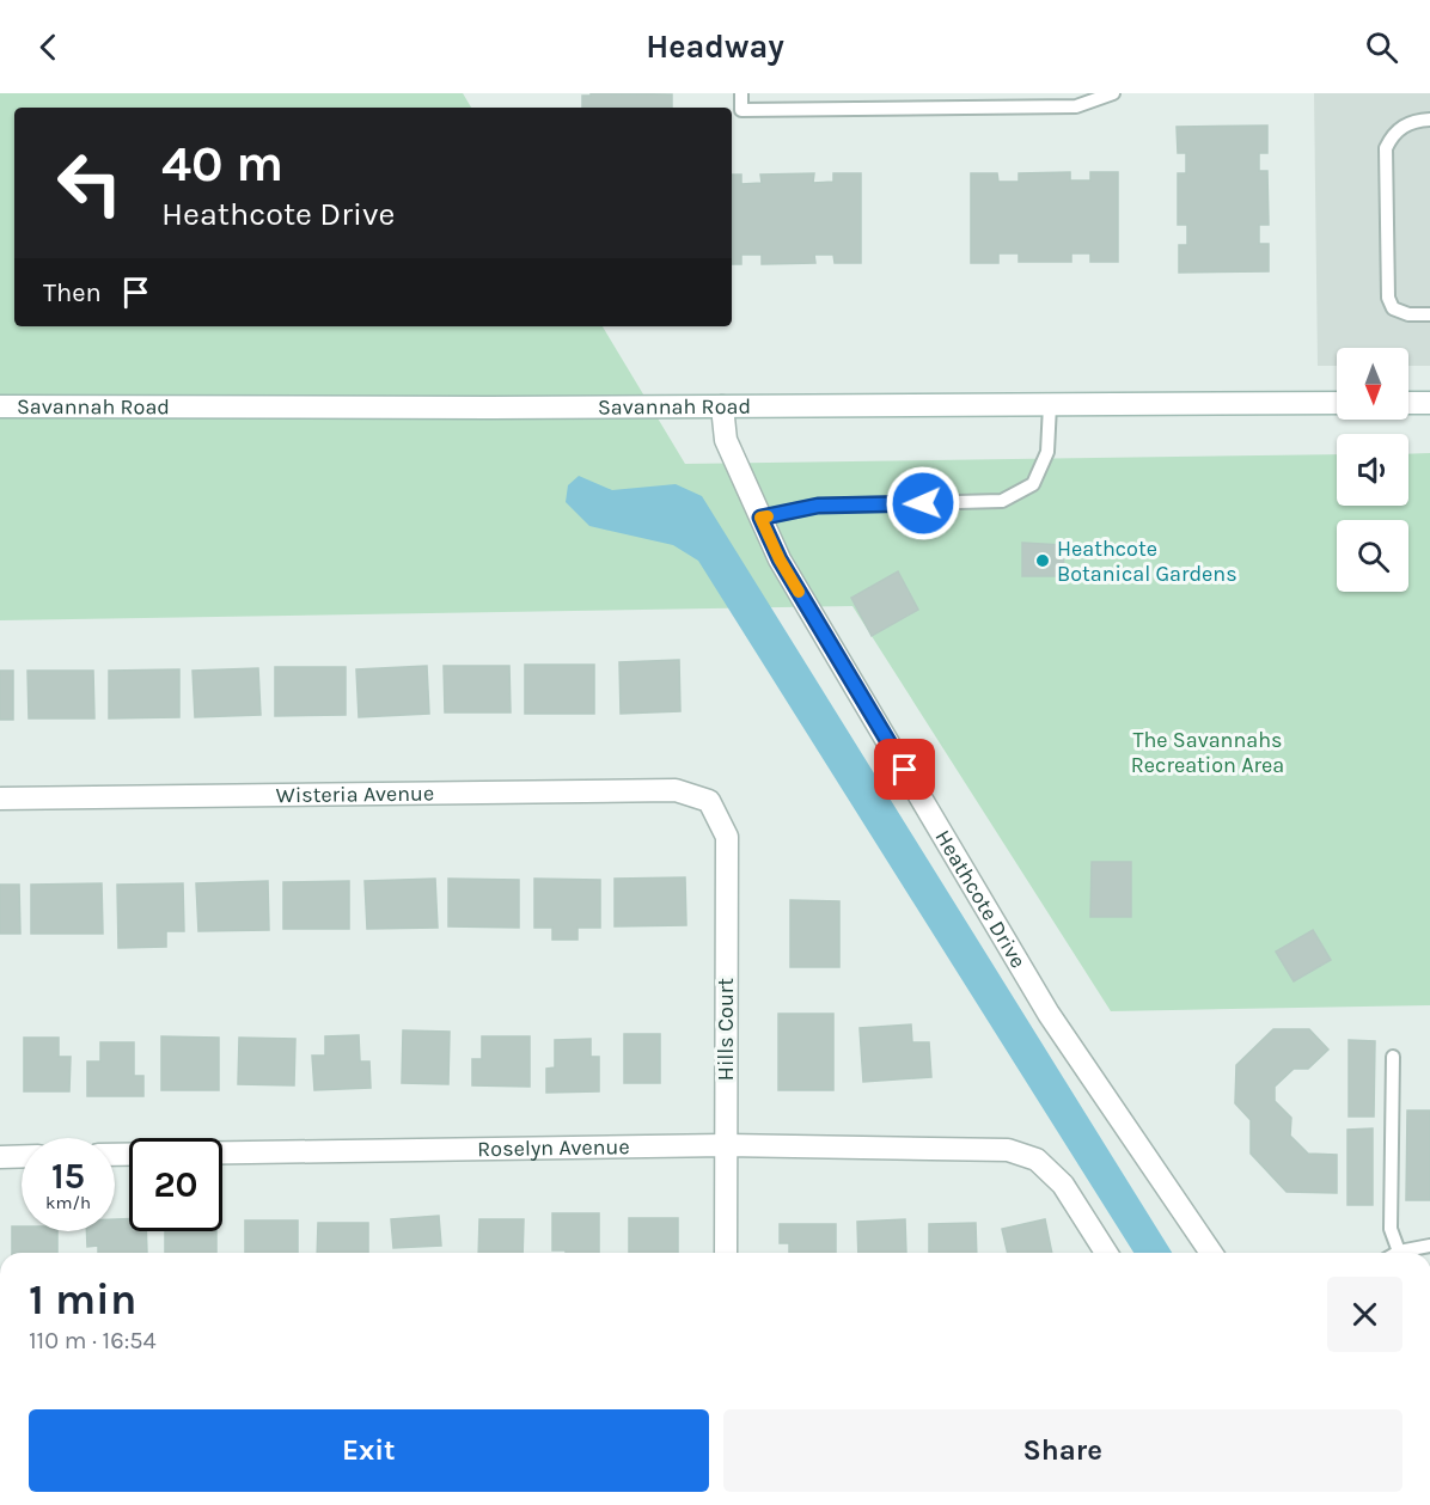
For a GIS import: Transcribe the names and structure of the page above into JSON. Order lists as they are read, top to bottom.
{
  "streets": {
    "street": [
      "Savannah Road",
      "Wisteria Avenue",
      "Heathcote Drive",
      "Hills Court",
      "Roselyn Avenue"
    ]
  },
  "crossings": [
    ["Savannah Road", "Heathcote Drive"],
    ["Wisteria Avenue", "Hills Court"],
    ["Hills Court", "Roselyn Avenue"]
  ],
  "parks": ["The Savannahs Recreation Area"],
  "places": ["Heathcote Botanical Gardens"],
  "north": "bottom",
  "page": {
    "header": "Headway",
    "turn": ["40 m", "Heathcote Drive"],
    "then": "Then",
    "speed": "15 km/h",
    "limit": "20",
    "heading": ["1 min", "110 m · 16:54"],
    "buttons": ["Exit", "Share"]
  }
}
